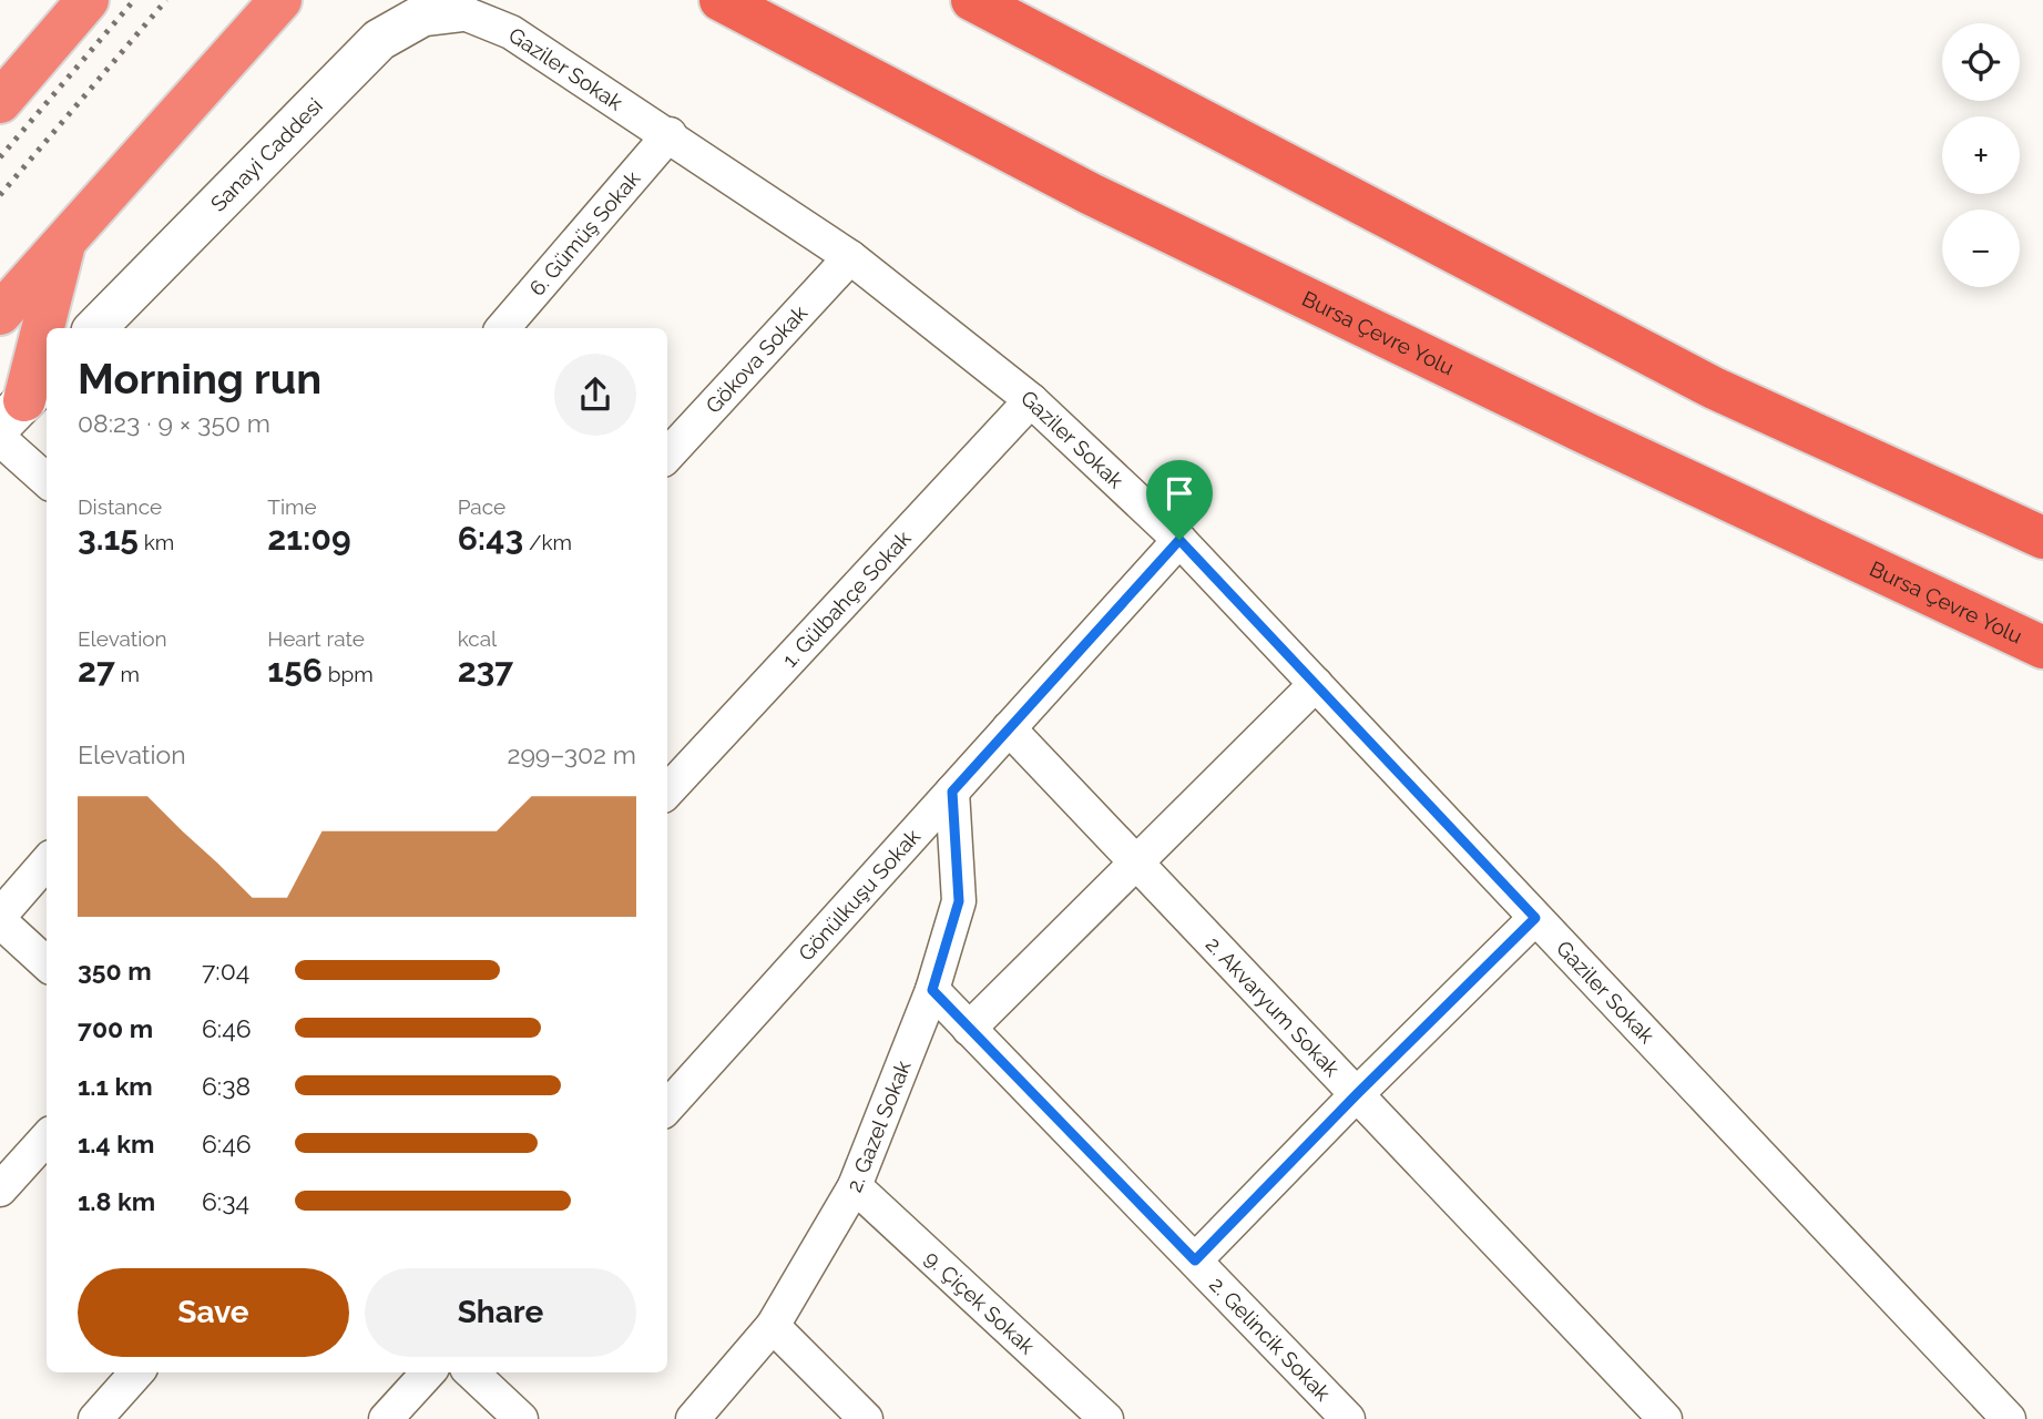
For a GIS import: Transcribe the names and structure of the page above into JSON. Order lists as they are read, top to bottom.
{
  "streets": {
    "highway": ["Bursa Çevre Yolu"],
    "street": [
      "Gaziler Sokak",
      "Sanayi Caddesi",
      "6. Gümüş Sokak",
      "Gökova Sokak",
      "1. Gülbahçe Sokak",
      "Gönülkuşu Sokak",
      "2. Akvaryum Sokak",
      "2. Gazel Sokak",
      "9. Çiçek Sokak",
      "2. Gelincik Sokak"
    ]
  },
  "crossings": [
    ["Gaziler Sokak", "Sanayi Caddesi"],
    ["Gaziler Sokak", "6. Gümüş Sokak"],
    ["Gaziler Sokak", "Gökova Sokak"],
    ["Gaziler Sokak", "1. Gülbahçe Sokak"],
    ["Gaziler Sokak", "Gönülkuşu Sokak"],
    ["Gönülkuşu Sokak", "2. Akvaryum Sokak"],
    ["Gönülkuşu Sokak", "2. Gazel Sokak"],
    ["2. Gazel Sokak", "9. Çiçek Sokak"],
    ["2. Gazel Sokak", "2. Gelincik Sokak"]
  ],
  "page": {
    "map_buttons": ["+", "−"],
    "heading": ["Morning run", "08:23 · 9 × 350 m"],
    "stats": [
      ["Distance", "3.15 km"],
      ["Time", "21:09"],
      ["Pace", "6:43 /km"],
      ["Elevation", "27 m"],
      ["Heart rate", "156 bpm"],
      ["kcal", "237"]
    ],
    "chart": ["Elevation", "299–302 m"],
    "list": [
      {
        "name": "350 m",
        "note": "7:04"
      },
      {
        "name": "700 m",
        "note": "6:46"
      },
      {
        "name": "1.1 km",
        "note": "6:38"
      },
      {
        "name": "1.4 km",
        "note": "6:46"
      },
      {
        "name": "1.8 km",
        "note": "6:34"
      }
    ],
    "buttons": ["Save", "Share"]
  }
}
